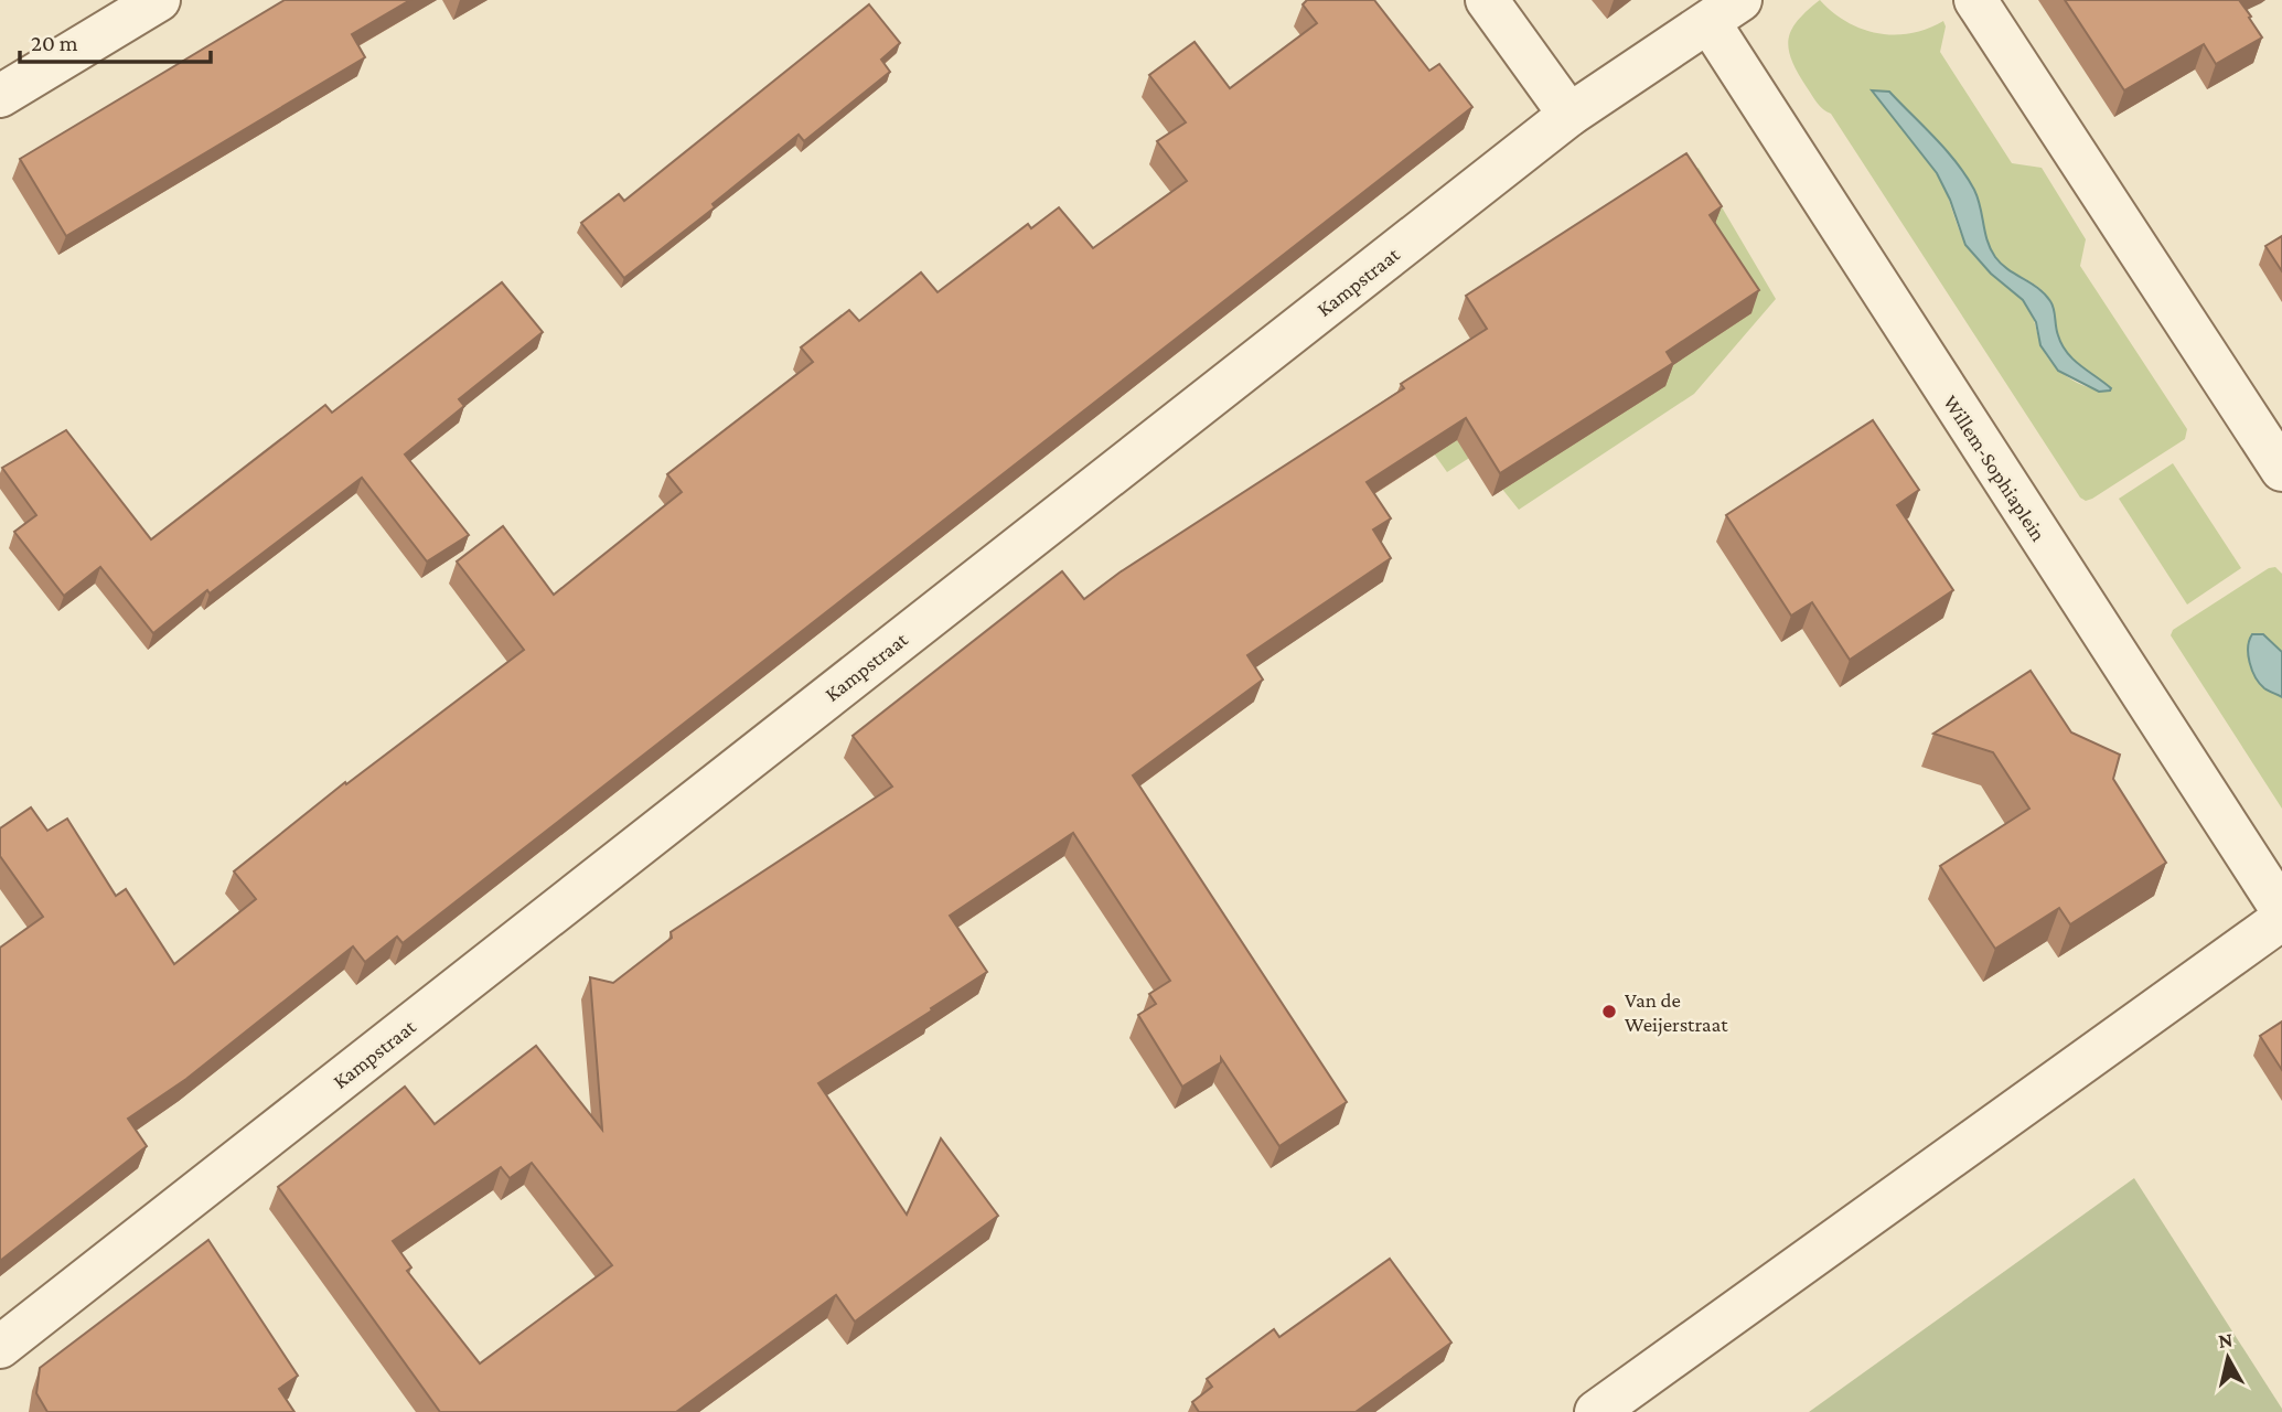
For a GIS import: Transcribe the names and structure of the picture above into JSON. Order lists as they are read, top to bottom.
{
  "streets": {
    "street": ["Kampstraat", "Willem-Sophiaplein"]
  },
  "crossings": [
    ["Kampstraat", "Willem-Sophiaplein"]
  ],
  "places": ["Van de Weijerstraat"],
  "scale_bar": "20 m",
  "north": "top"
}
